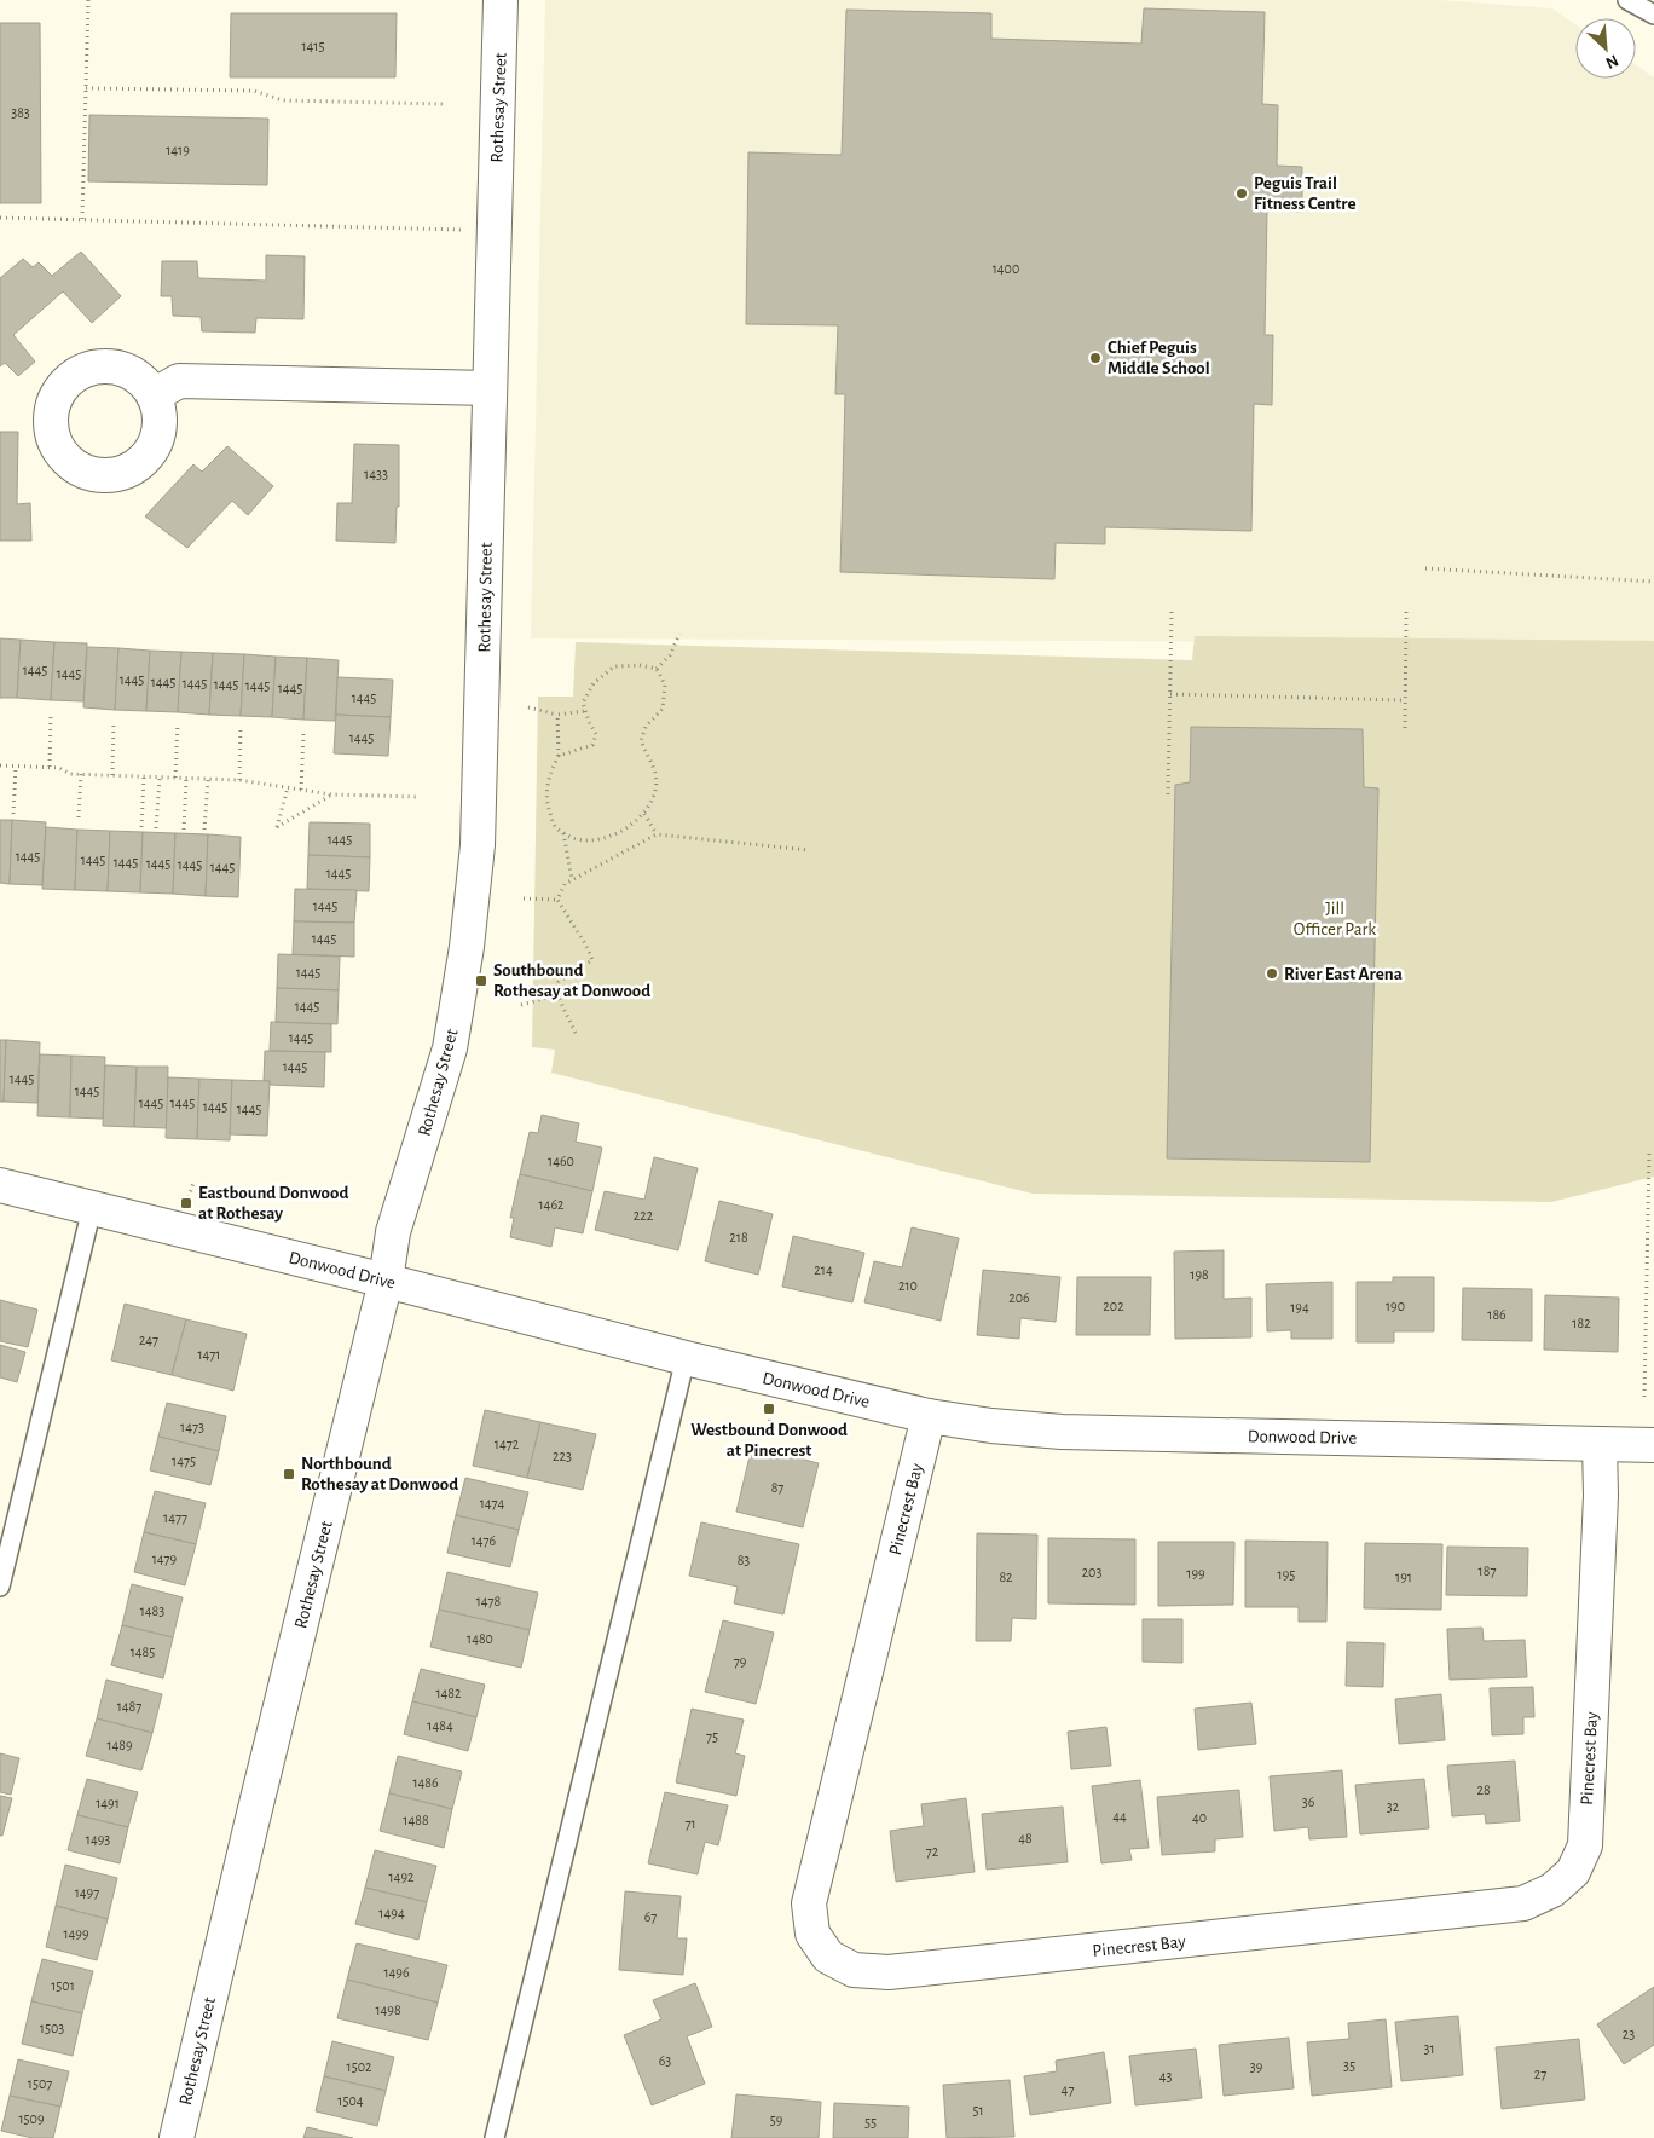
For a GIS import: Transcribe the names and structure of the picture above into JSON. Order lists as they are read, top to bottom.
{
  "streets": {
    "street": ["Rothesay Street", "Donwood Drive", "Pinecrest Bay"]
  },
  "crossings": [
    ["Rothesay Street", "Donwood Drive"],
    ["Donwood Drive", "Pinecrest Bay"]
  ],
  "parks": ["Jill Officer Park"],
  "places": {
    "other": ["Peguis Trail Fitness Centre", "Chief Peguis Middle School", "River East Arena"],
    "transit": [
      "Southbound Rothesay at Donwood",
      "Eastbound Donwood at Rothesay",
      "Westbound Donwood at Pinecrest",
      "Northbound Rothesay at Donwood"
    ]
  },
  "house_numbers": [
    "1415",
    "383",
    "1419",
    "1400",
    "1433",
    "1445",
    "1445",
    "1445",
    "1445",
    "1445",
    "1445",
    "1445",
    "1445",
    "1445",
    "1445",
    "1445",
    "1445",
    "1445",
    "1445",
    "1445",
    "1445",
    "1445",
    "1445",
    "1445",
    "1445",
    "1445",
    "1445",
    "1445",
    "1445",
    "1445",
    "1445",
    "1445",
    "1445",
    "1445",
    "1445",
    "1460",
    "1462",
    "222",
    "218",
    "214",
    "198",
    "210",
    "206",
    "202",
    "190",
    "194",
    "186",
    "182",
    "247",
    "1471",
    "1473",
    "1472",
    "223",
    "1475",
    "87",
    "1474",
    "1477",
    "1476",
    "1479",
    "83",
    "187",
    "203",
    "199",
    "195",
    "82",
    "191",
    "1478",
    "1483",
    "1480",
    "1485",
    "79",
    "1482",
    "1487",
    "1484",
    "75",
    "1489",
    "1486",
    "28",
    "36",
    "1491",
    "32",
    "44",
    "40",
    "1488",
    "71",
    "48",
    "1493",
    "72",
    "1492",
    "1497",
    "1494",
    "67",
    "1499",
    "1496",
    "1501",
    "1498",
    "1503",
    "23",
    "31",
    "63",
    "35",
    "1502",
    "39",
    "27",
    "43",
    "1507",
    "47",
    "1504",
    "51",
    "1509",
    "59",
    "55"
  ],
  "north": "bottom right"
}
